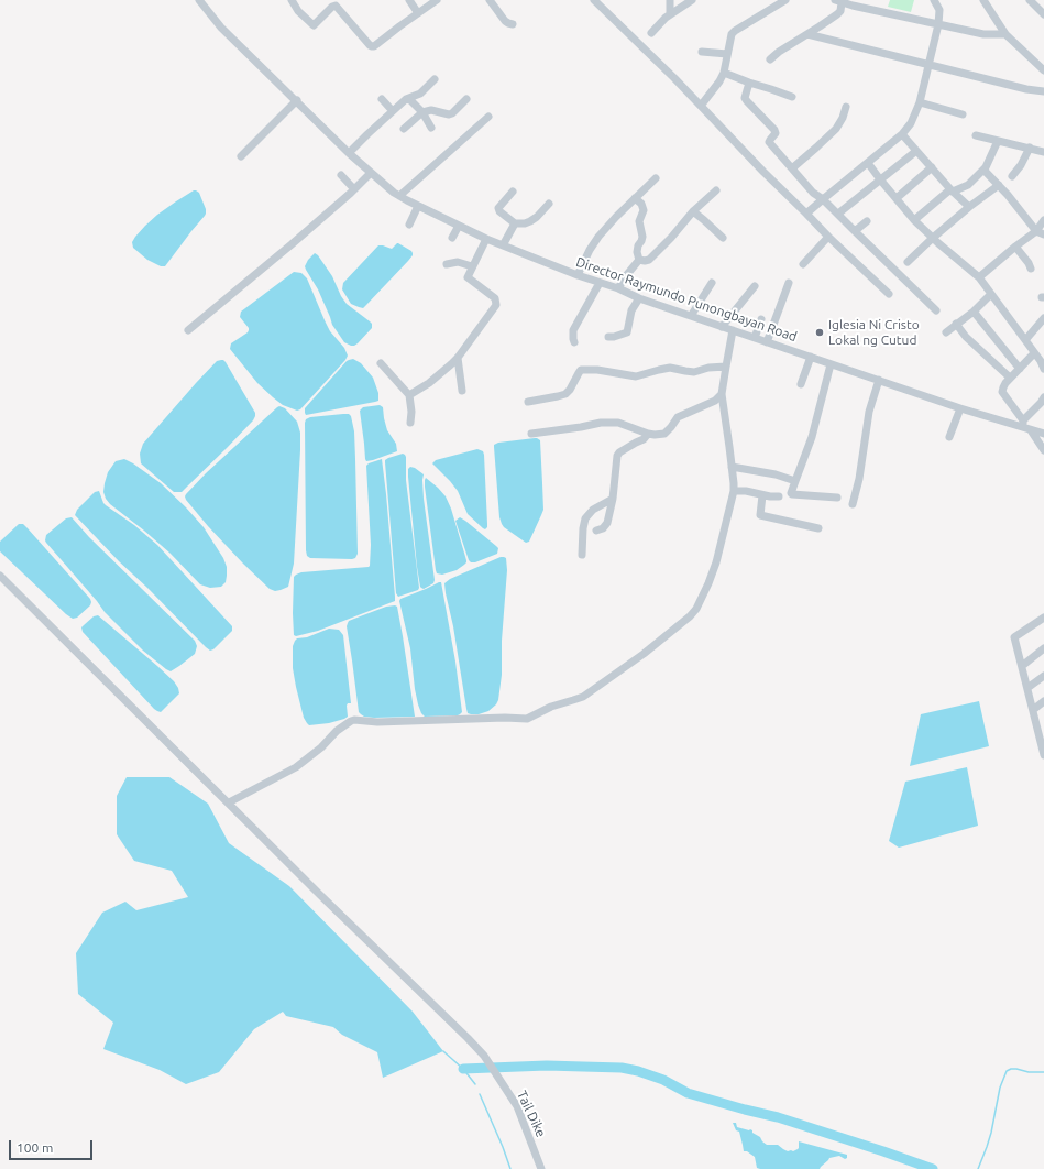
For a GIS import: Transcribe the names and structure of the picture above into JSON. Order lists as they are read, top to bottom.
{
  "streets": {
    "street": ["Director Raymundo Punongbayan Road", "Tail Dike"]
  },
  "places": ["Iglesia Ni Cristo Lokal ng Cutud"],
  "scale_bar": "100 m"
}
